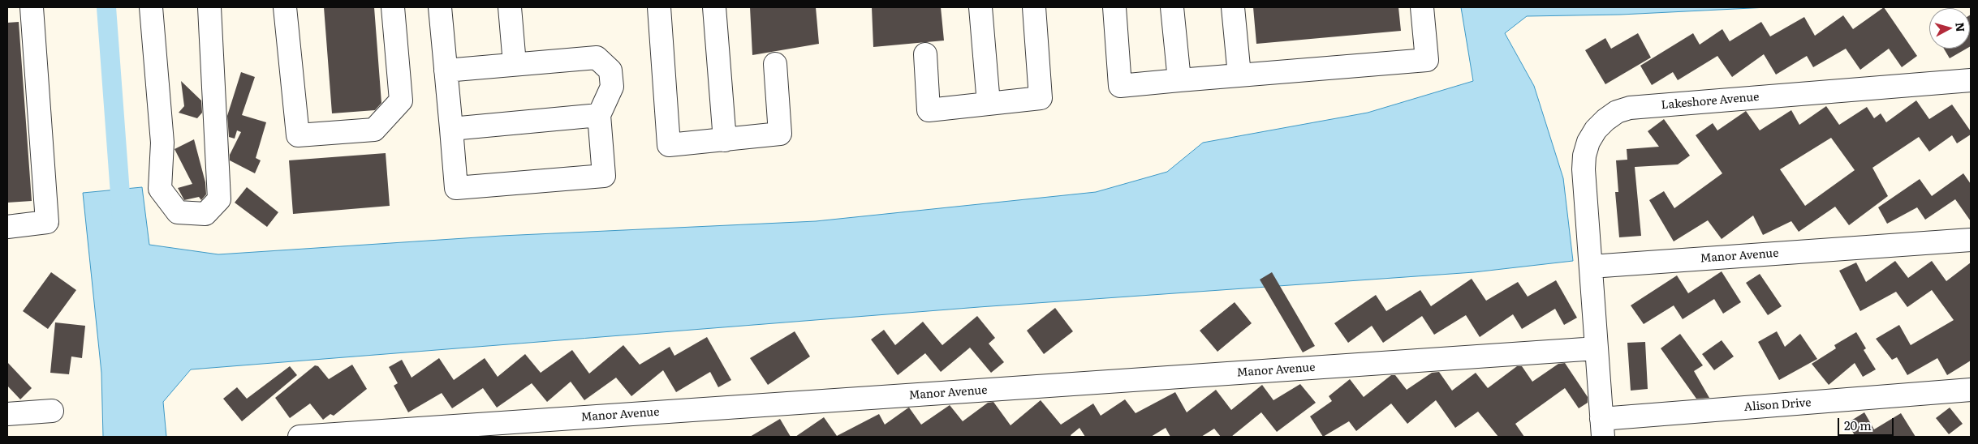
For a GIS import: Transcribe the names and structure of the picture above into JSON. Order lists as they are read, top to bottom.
{
  "streets": {
    "street": ["Lakeshore Avenue", "Manor Avenue", "Alison Drive"]
  },
  "crossings": [
    ["Lakeshore Avenue", "Manor Avenue"]
  ],
  "scale_bar": "20 m",
  "north": "right"
}
